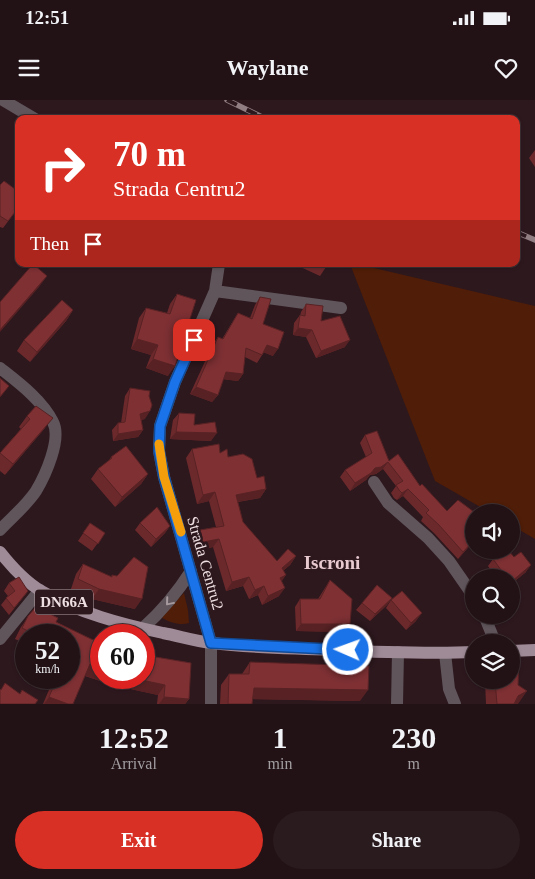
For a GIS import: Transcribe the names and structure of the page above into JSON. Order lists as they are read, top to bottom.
{
  "streets": {
    "main road": ["DN66A"],
    "street": ["Strada Centru2"]
  },
  "crossings": [
    ["Strada Centru2", "DN66A"]
  ],
  "districts": ["Iscroni"],
  "page": {
    "status": "12:51",
    "header": "Waylane",
    "turn": ["70 m", "Strada Centru2"],
    "then": "Then",
    "speed": "52 km/h",
    "limit": "60",
    "eta": [
      "12:52",
      "Arrival",
      "1",
      "min",
      "230",
      "m"
    ],
    "buttons": ["Exit", "Share"]
  }
}
